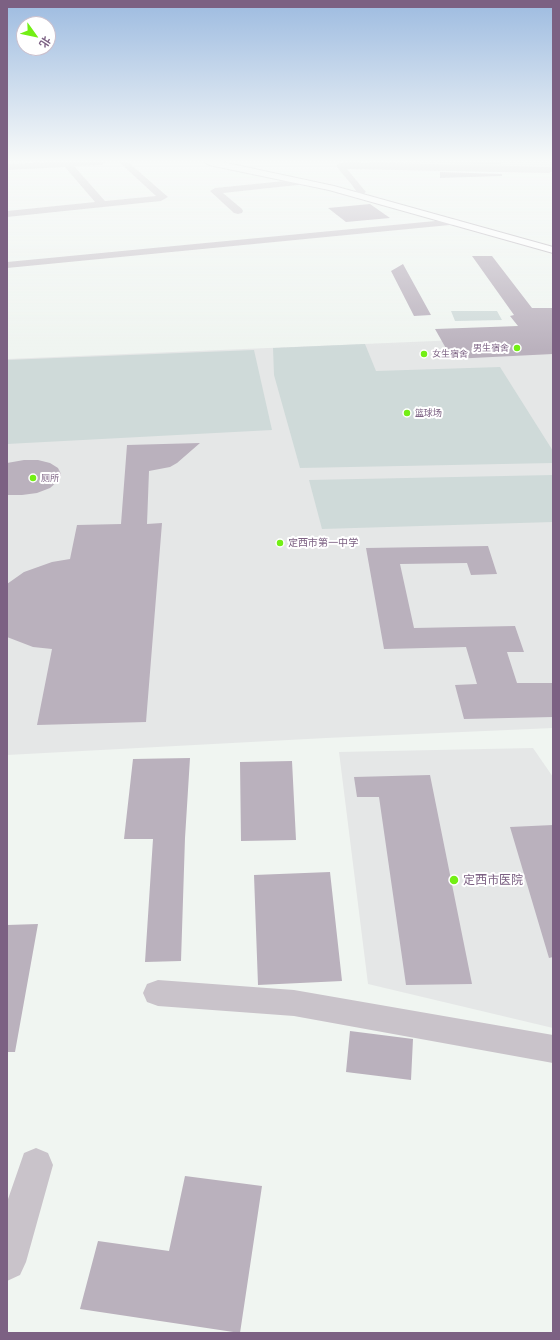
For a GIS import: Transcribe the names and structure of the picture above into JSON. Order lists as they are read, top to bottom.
{
  "places": [
    "男生宿舍",
    "女生宿舍",
    "篮球场",
    "厕所",
    "定西市第一中学",
    "定西市医院"
  ],
  "north": "bottom right"
}
